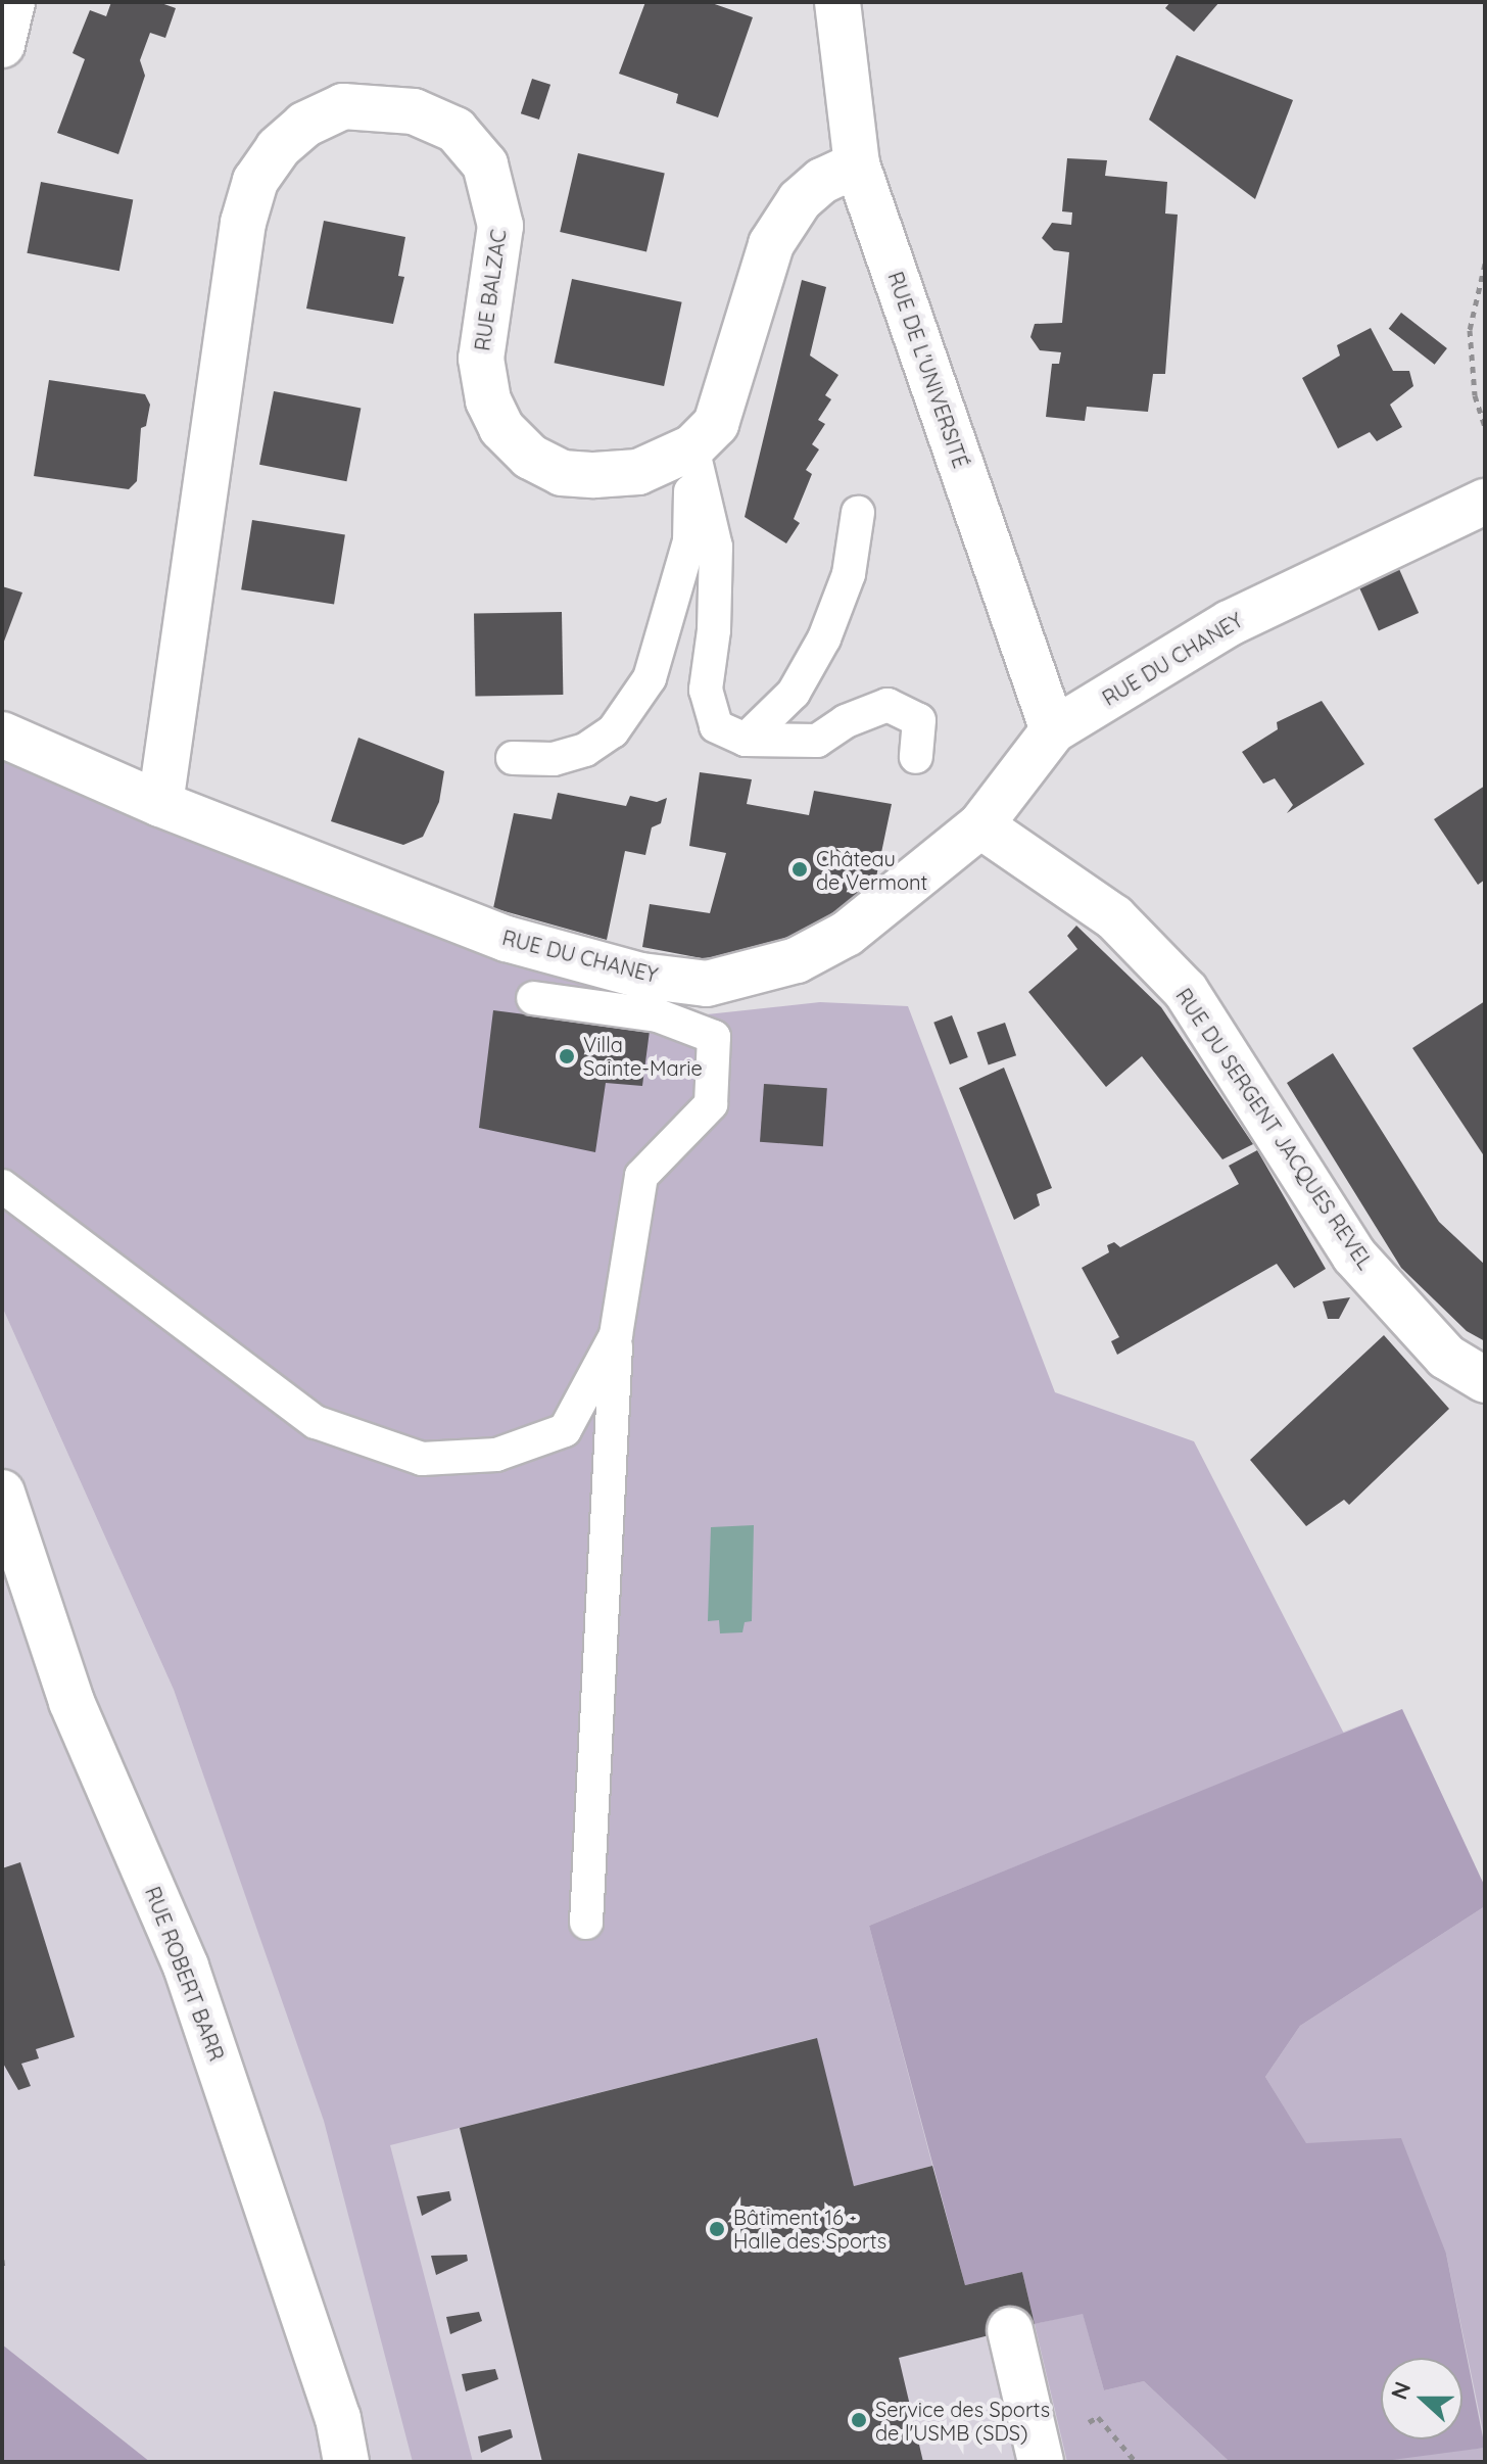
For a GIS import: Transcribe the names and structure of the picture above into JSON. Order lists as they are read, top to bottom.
{
  "streets": {
    "street": [
      "RUE BALZAC",
      "RUE DE L'UNIVERSITÉ",
      "RUE DU CHANEY",
      "RUE DU SERGENT JACQUES REVEL",
      "RUE ROBERT BARR"
    ]
  },
  "crossings": [
    ["RUE BALZAC", "RUE DE L'UNIVERSITÉ"],
    ["RUE BALZAC", "RUE DU CHANEY"],
    ["RUE DE L'UNIVERSITÉ", "RUE DU CHANEY"],
    ["RUE DU CHANEY", "RUE DU SERGENT JACQUES REVEL"]
  ],
  "places": [
    "Château de Vermont",
    "Villa Sainte-Marie",
    "Bâtiment 16 - Halle des Sports",
    "Service des Sports de l'USMB (SDS)"
  ],
  "north": "left"
}
